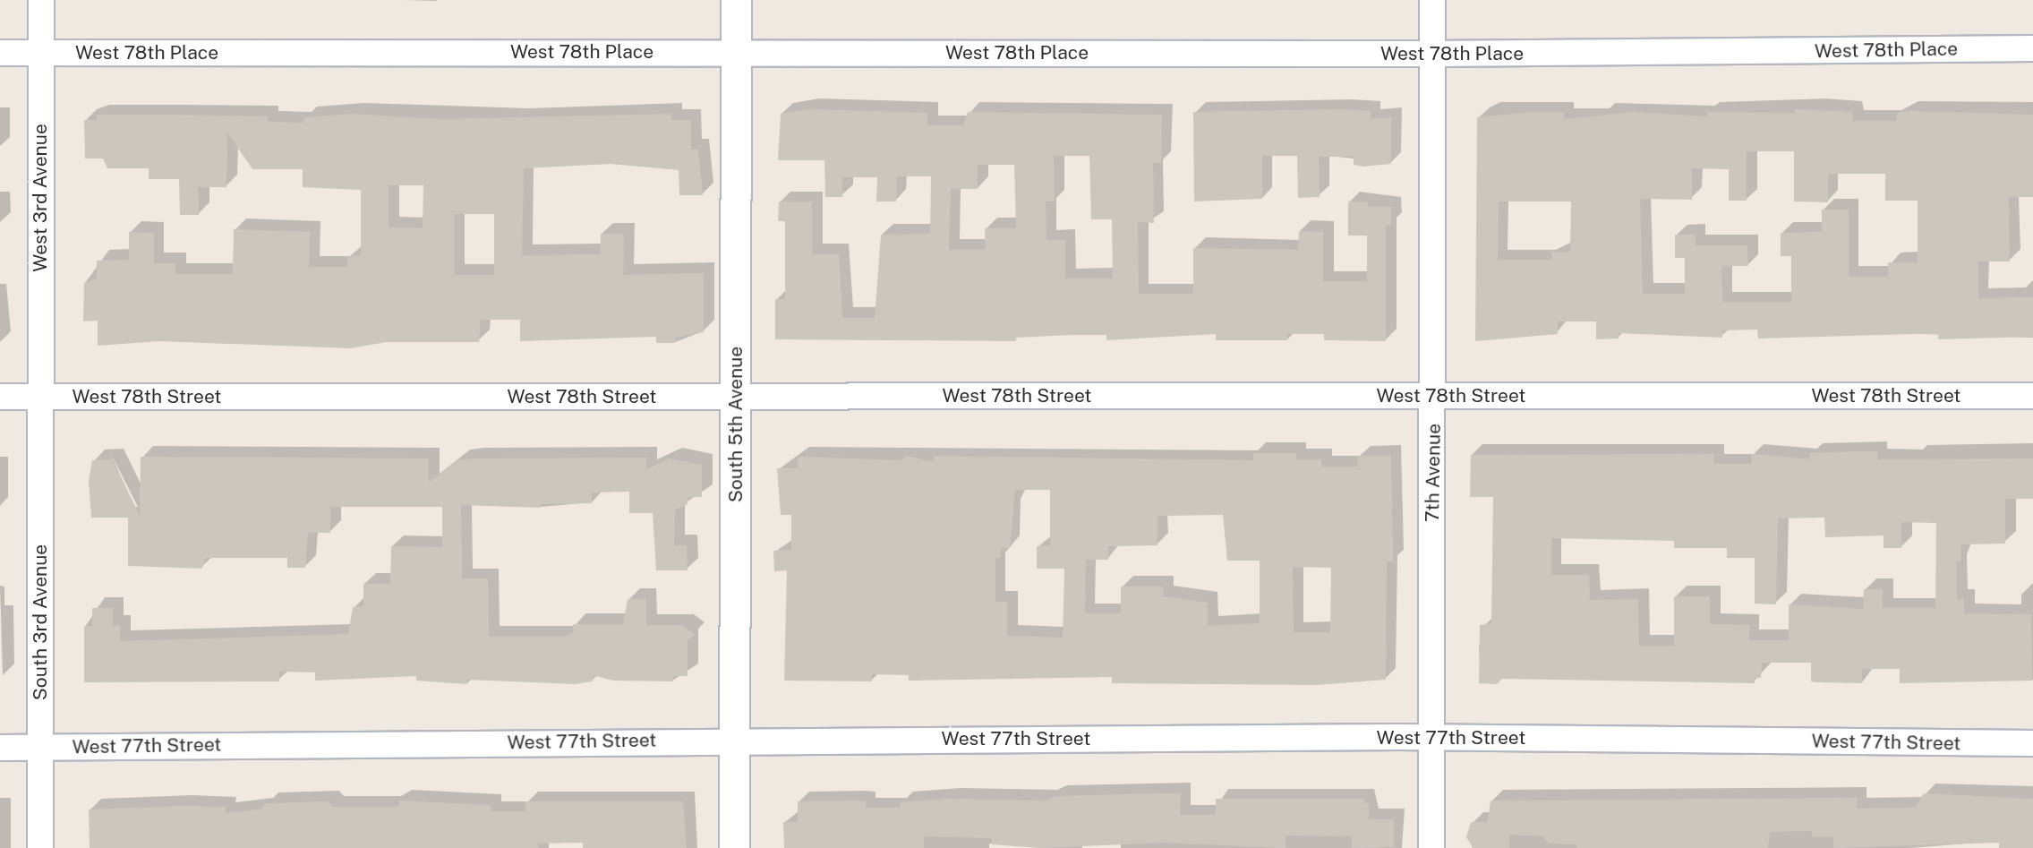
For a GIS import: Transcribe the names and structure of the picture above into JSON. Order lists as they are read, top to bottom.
{
  "streets": {
    "street": [
      "West 78th Place",
      "West 3rd Avenue",
      "West 78th Street",
      "South 5th Avenue",
      "7th Avenue",
      "South 3rd Avenue",
      "West 77th Street"
    ]
  },
  "crossings": [
    ["West 78th Place", "West 3rd Avenue"],
    ["West 78th Place", "South 5th Avenue"],
    ["West 78th Place", "7th Avenue"],
    ["West 3rd Avenue", "West 78th Street"],
    ["West 3rd Avenue", "South 3rd Avenue"],
    ["West 78th Street", "South 5th Avenue"],
    ["West 78th Street", "7th Avenue"],
    ["West 78th Street", "South 3rd Avenue"],
    ["South 5th Avenue", "West 77th Street"],
    ["7th Avenue", "West 77th Street"],
    ["South 3rd Avenue", "West 77th Street"]
  ]
}
